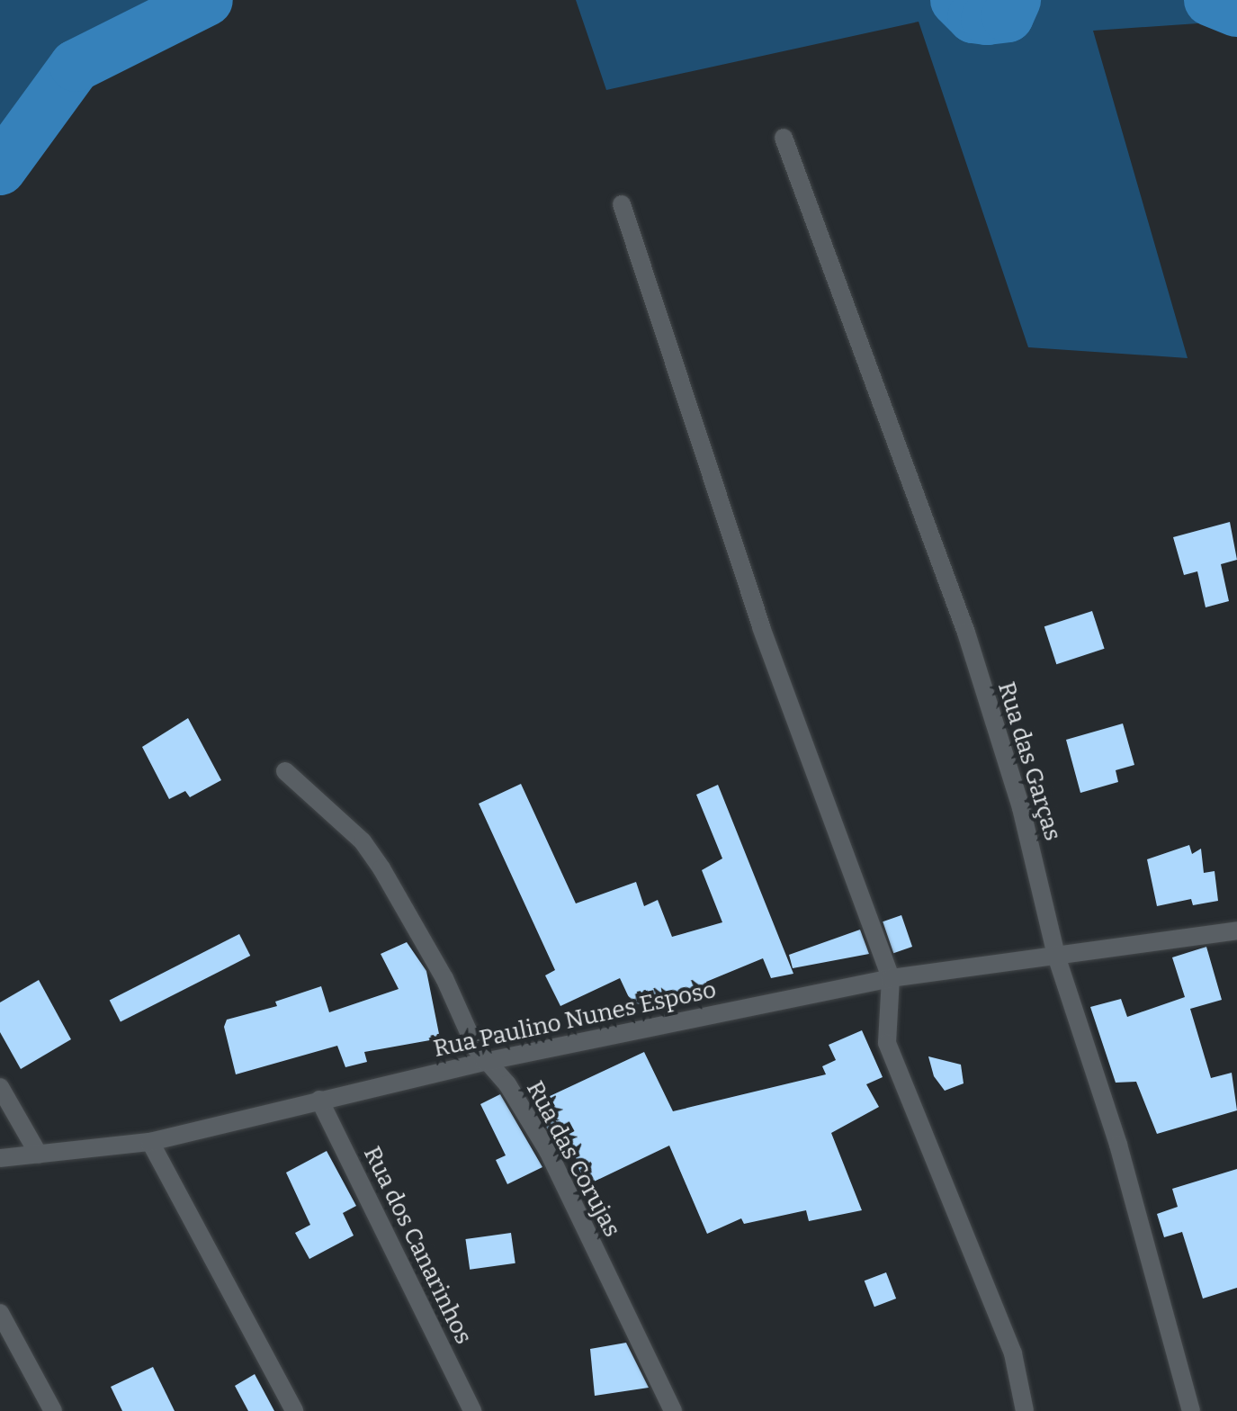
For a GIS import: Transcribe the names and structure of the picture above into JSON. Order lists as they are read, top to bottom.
{
  "streets": {
    "street": [
      "Rua das Garças",
      "Rua Paulino Nunes Esposo",
      "Rua das Corujas",
      "Rua dos Canarinhos"
    ]
  },
  "crossings": [
    ["Rua das Garças", "Rua Paulino Nunes Esposo"],
    ["Rua Paulino Nunes Esposo", "Rua das Corujas"],
    ["Rua Paulino Nunes Esposo", "Rua dos Canarinhos"]
  ]
}
